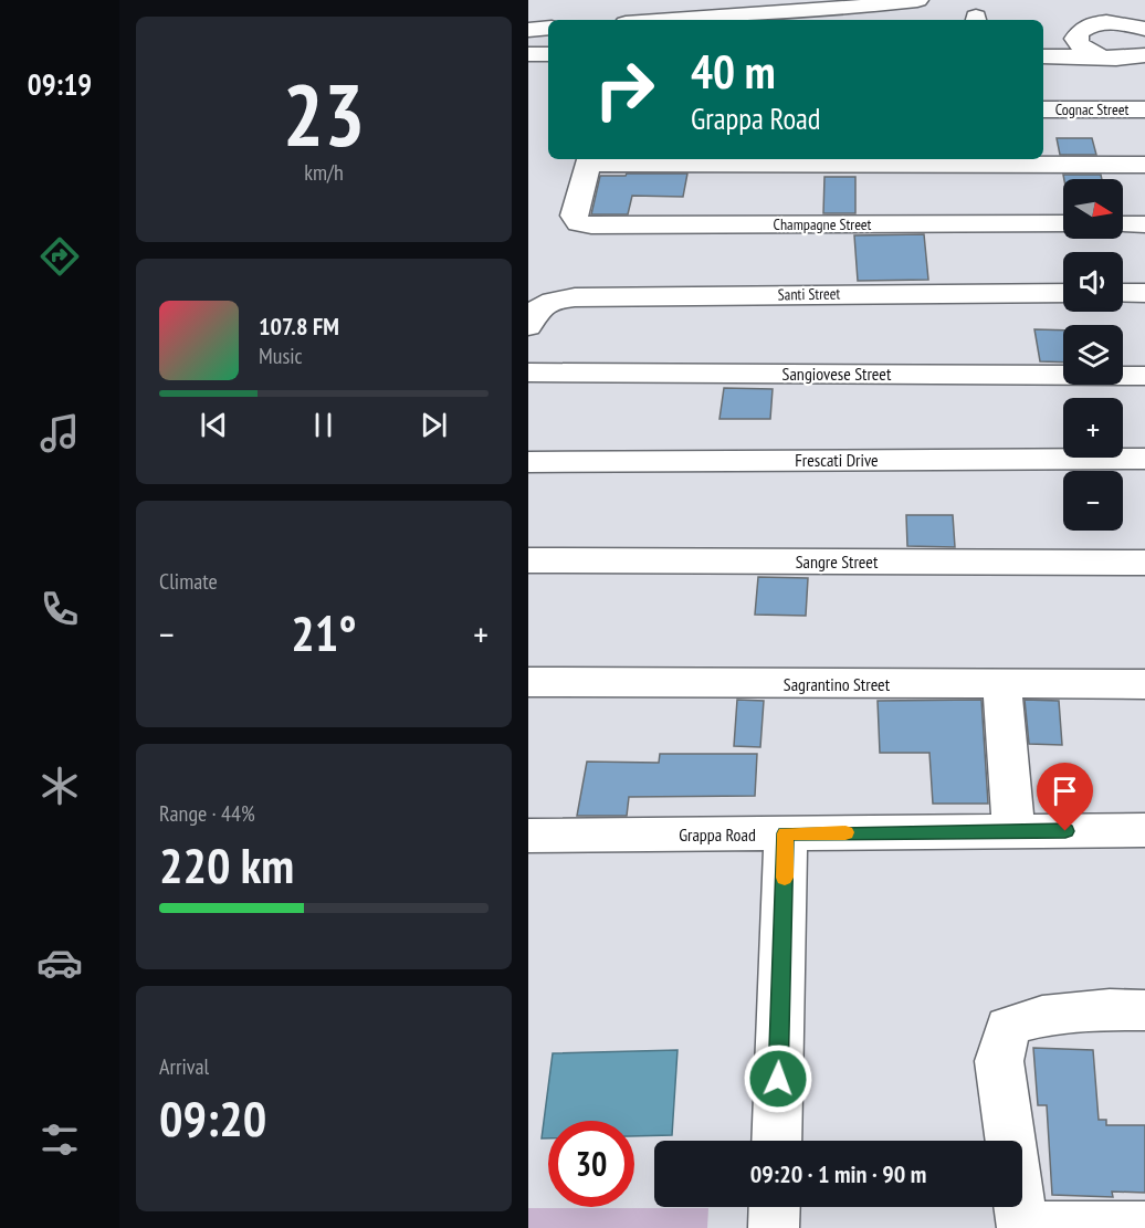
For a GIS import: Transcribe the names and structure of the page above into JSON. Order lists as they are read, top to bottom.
{
  "streets": {
    "street": [
      "Cognac Street",
      "Champagne Street",
      "Santi Street",
      "Sangiovese Street",
      "Frescati Drive",
      "Sangre Street",
      "Sagrantino Street",
      "Grappa Road"
    ]
  },
  "north": "right",
  "page": {
    "tabs": "09:19",
    "tile": [
      ["23", "km/h"],
      "Climate",
      ["Range · 44%", "220 km"],
      ["Arrival", "09:20"]
    ],
    "turn": ["40 m", "Grappa Road"],
    "map_buttons": ["+", "−"],
    "song": ["107.8 FM", "Music"],
    "heat": ["−", "21°", "+"],
    "limit": "30",
    "trip": "09:20 · 1 min · 90 m"
  }
}
